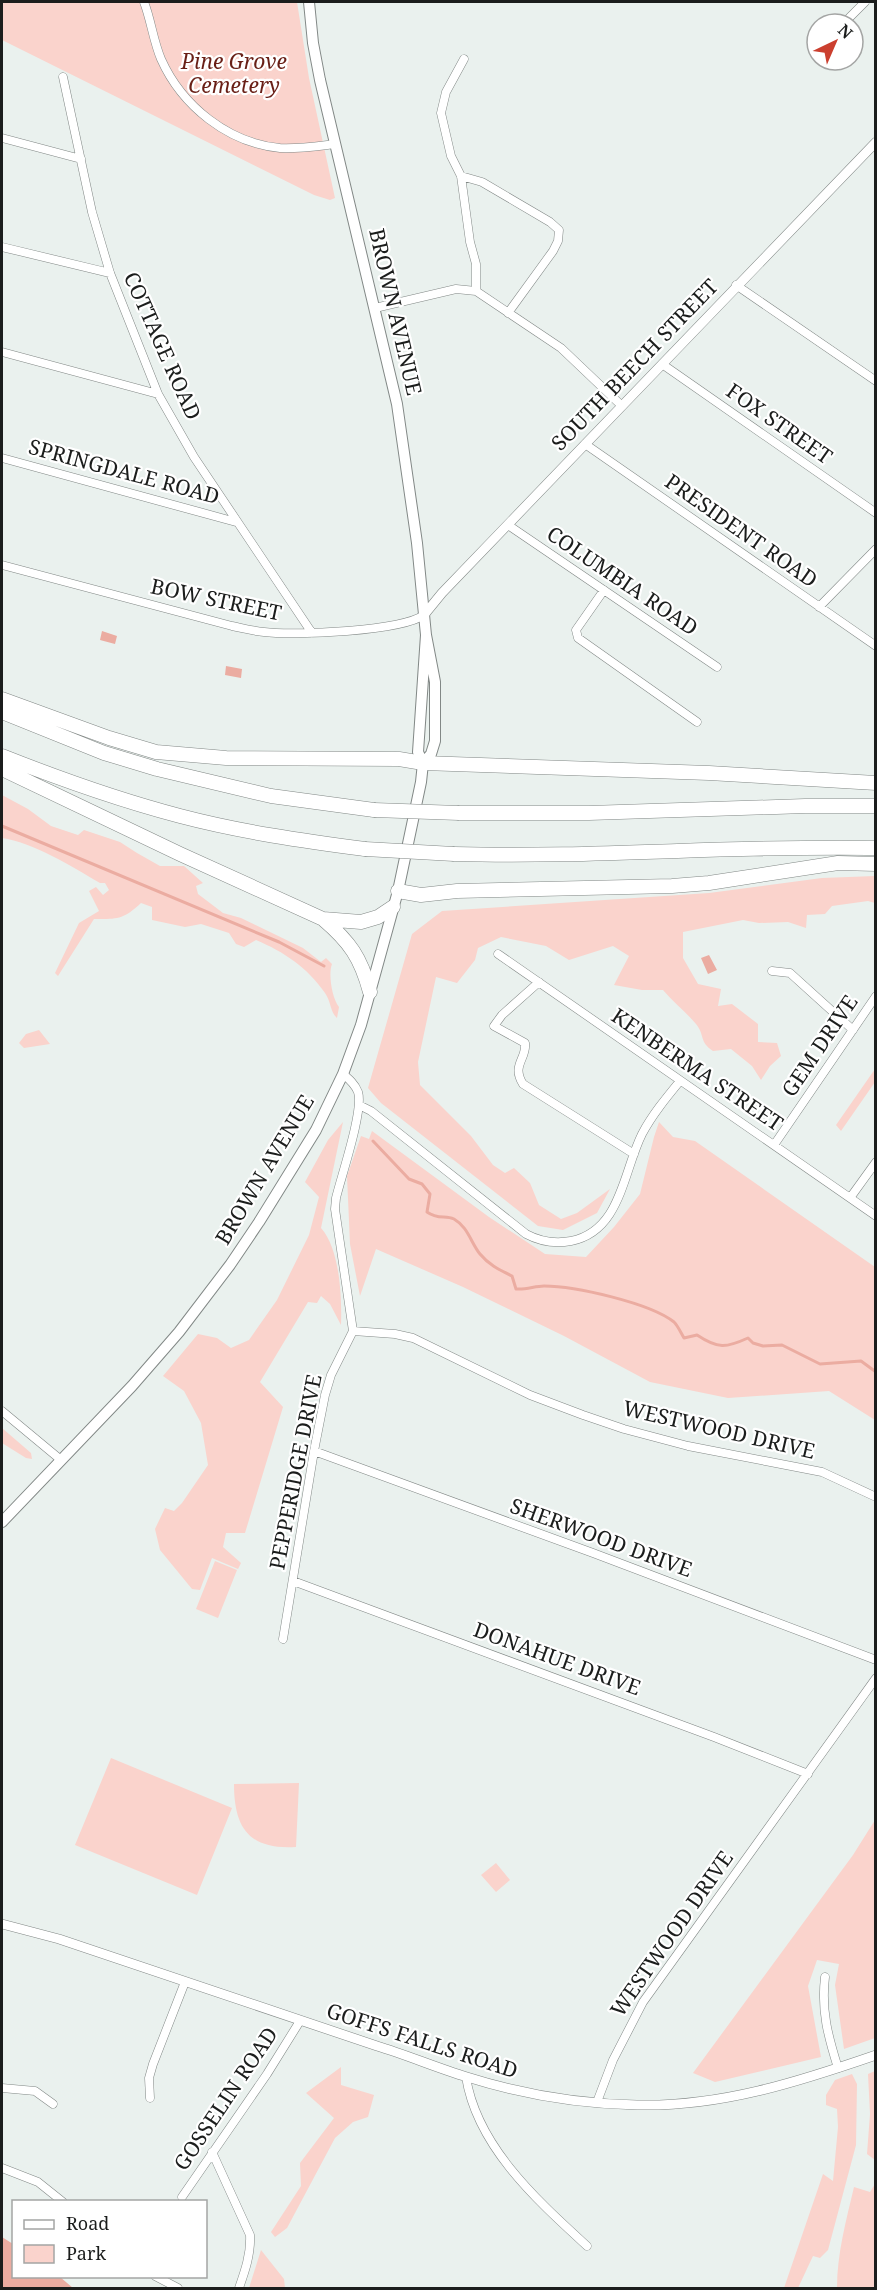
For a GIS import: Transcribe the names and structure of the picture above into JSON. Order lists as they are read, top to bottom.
{
  "streets": {
    "main road": ["BROWN AVENUE"],
    "street": [
      "COTTAGE ROAD",
      "SOUTH BEECH STREET",
      "FOX STREET",
      "SPRINGDALE ROAD",
      "PRESIDENT ROAD",
      "COLUMBIA ROAD",
      "BOW STREET",
      "GEM DRIVE",
      "KENBERMA STREET",
      "WESTWOOD DRIVE",
      "PEPPERIDGE DRIVE",
      "SHERWOOD DRIVE",
      "DONAHUE DRIVE",
      "GOFFS FALLS ROAD",
      "GOSSELIN ROAD"
    ]
  },
  "crossings": [
    ["BROWN AVENUE", "SOUTH BEECH STREET"],
    ["BROWN AVENUE", "BOW STREET"],
    ["COTTAGE ROAD", "SPRINGDALE ROAD"],
    ["COTTAGE ROAD", "BOW STREET"],
    ["SOUTH BEECH STREET", "FOX STREET"],
    ["SOUTH BEECH STREET", "PRESIDENT ROAD"],
    ["SOUTH BEECH STREET", "COLUMBIA ROAD"],
    ["SOUTH BEECH STREET", "BOW STREET"],
    ["GEM DRIVE", "KENBERMA STREET"],
    ["WESTWOOD DRIVE", "PEPPERIDGE DRIVE"],
    ["WESTWOOD DRIVE", "DONAHUE DRIVE"],
    ["WESTWOOD DRIVE", "GOFFS FALLS ROAD"],
    ["PEPPERIDGE DRIVE", "SHERWOOD DRIVE"],
    ["PEPPERIDGE DRIVE", "DONAHUE DRIVE"],
    ["GOFFS FALLS ROAD", "GOSSELIN ROAD"]
  ],
  "parks": ["Pine Grove Cemetery"],
  "legend": ["Road", "Park"],
  "north": "top right"
}
